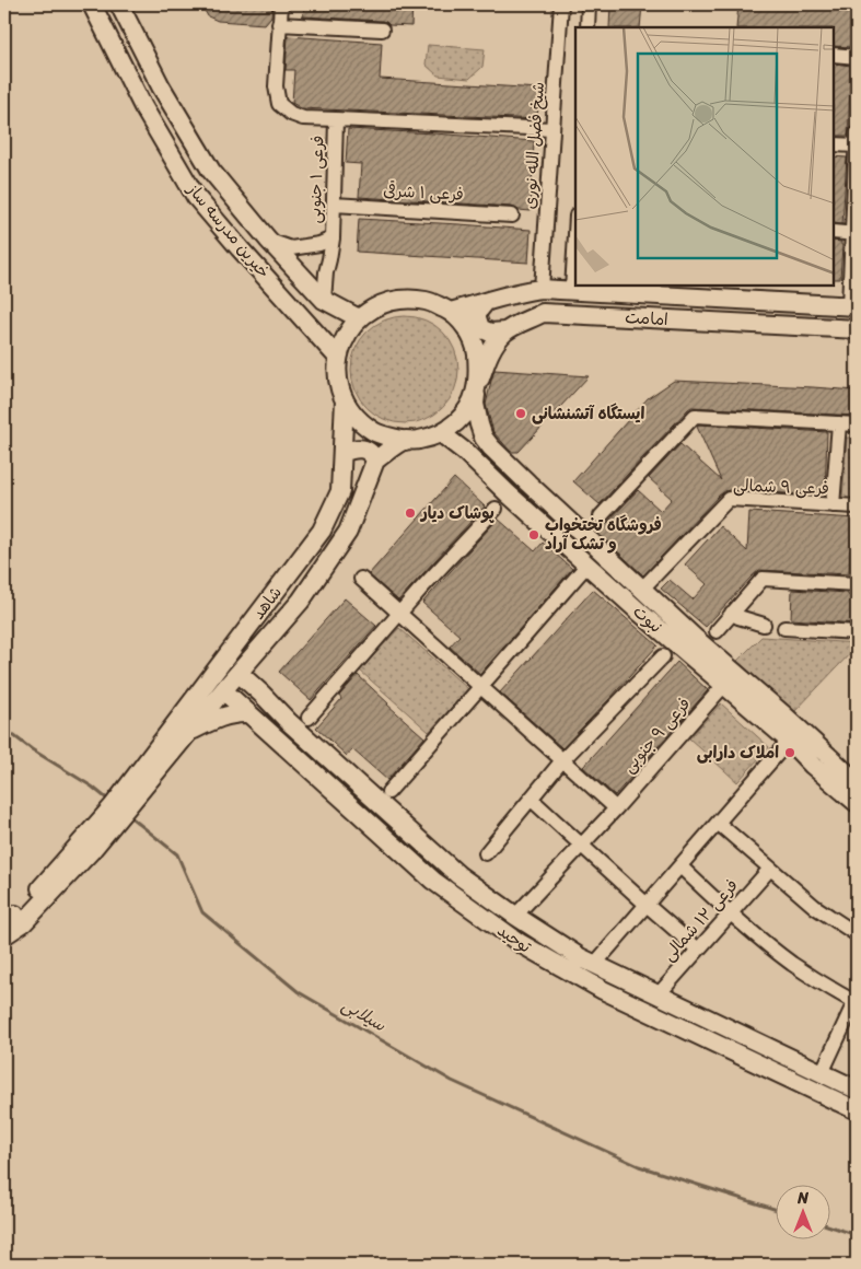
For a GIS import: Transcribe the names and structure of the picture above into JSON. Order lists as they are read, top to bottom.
{
  "streets": {
    "main road": [
      "خیرین مدرسه ساز",
      "امامت",
      "شاهد",
      "نبوت",
      "توحید"
    ],
    "street": [
      "شیخ فضل الله نوری",
      "فرعی ۱ جنوبی",
      "فرعی ۱ شرقی",
      "فرعی ۹ شمالی",
      "فرعی ۹ جنوبی",
      "فرعی ۱۲ شمالی"
    ]
  },
  "crossings": [
    ["شیخ فضل الله نوری", "امامت"],
    ["فرعی ۱ جنوبی", "فرعی ۱ شرقی"],
    ["فرعی ۱ جنوبی", "خیرین مدرسه ساز"],
    ["خیرین مدرسه ساز", "امامت"],
    ["خیرین مدرسه ساز", "شاهد"],
    ["خیرین مدرسه ساز", "نبوت"],
    ["امامت", "شاهد"],
    ["امامت", "نبوت"],
    ["فرعی ۹ شمالی", "نبوت"],
    ["شاهد", "نبوت"],
    ["شاهد", "توحید"],
    ["نبوت", "فرعی ۹ جنوبی"],
    ["فرعی ۹ جنوبی", "توحید"],
    ["فرعی ۱۲ شمالی", "توحید"]
  ],
  "water": ["سیلابی"],
  "places": [
    "ایستگاه آتشنشانی",
    "پوشاک دیار",
    "فروشگاه تختخواب و تشک آراد",
    "املاک دارابی"
  ],
  "north": "top"
}
